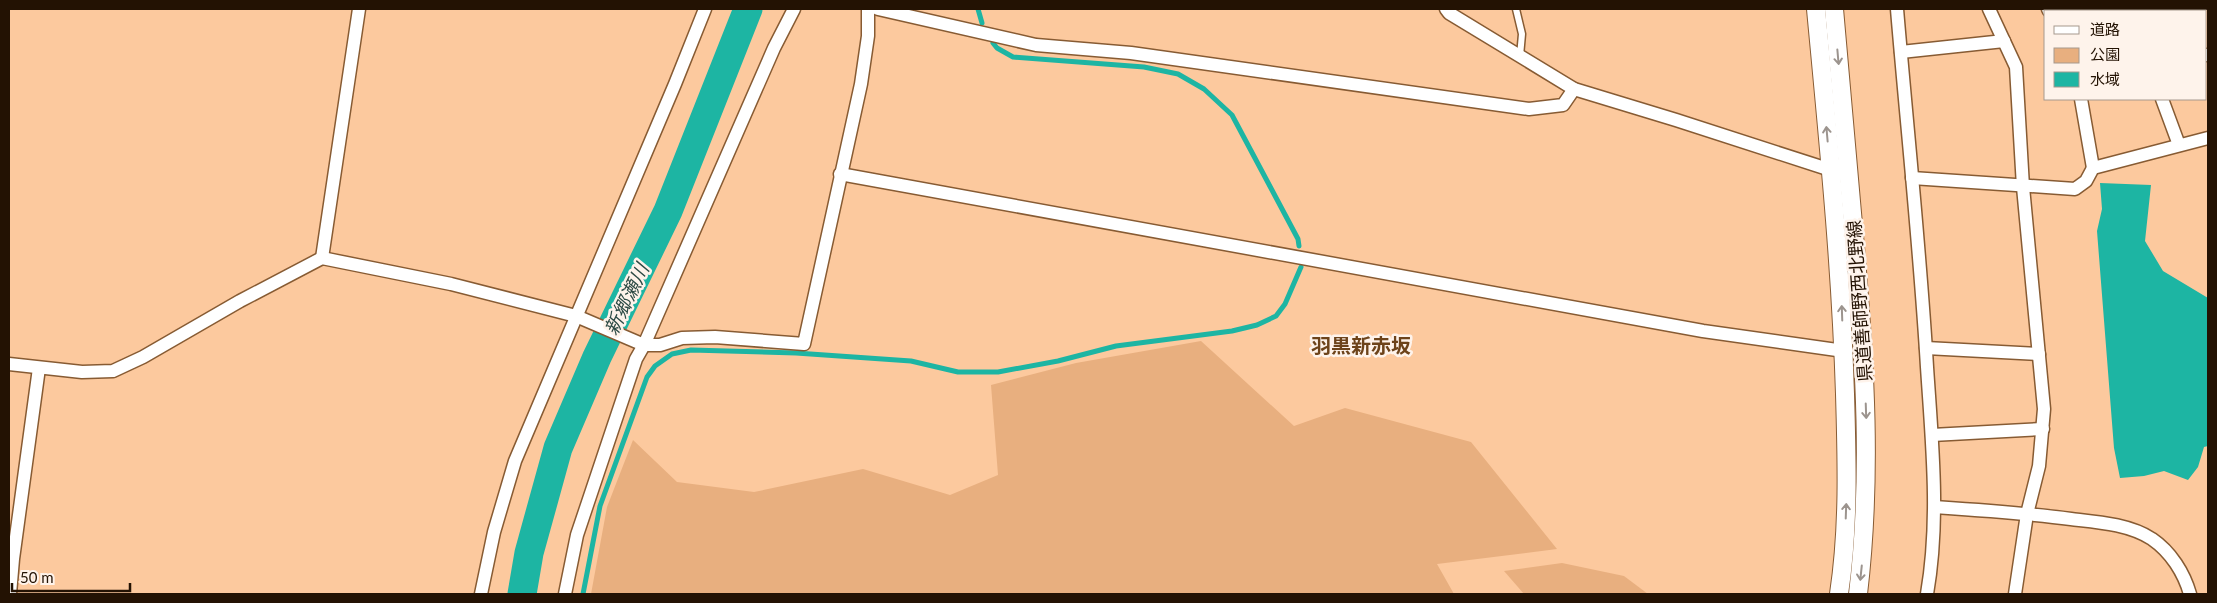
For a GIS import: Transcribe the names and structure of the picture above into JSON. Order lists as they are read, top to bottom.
{
  "streets": {
    "main road": ["県道善師野西北野線"]
  },
  "districts": ["羽黒新赤坂"],
  "water": ["新郷瀬川"],
  "legend": ["道路", "公園", "水域"],
  "scale_bar": "50 m"
}
